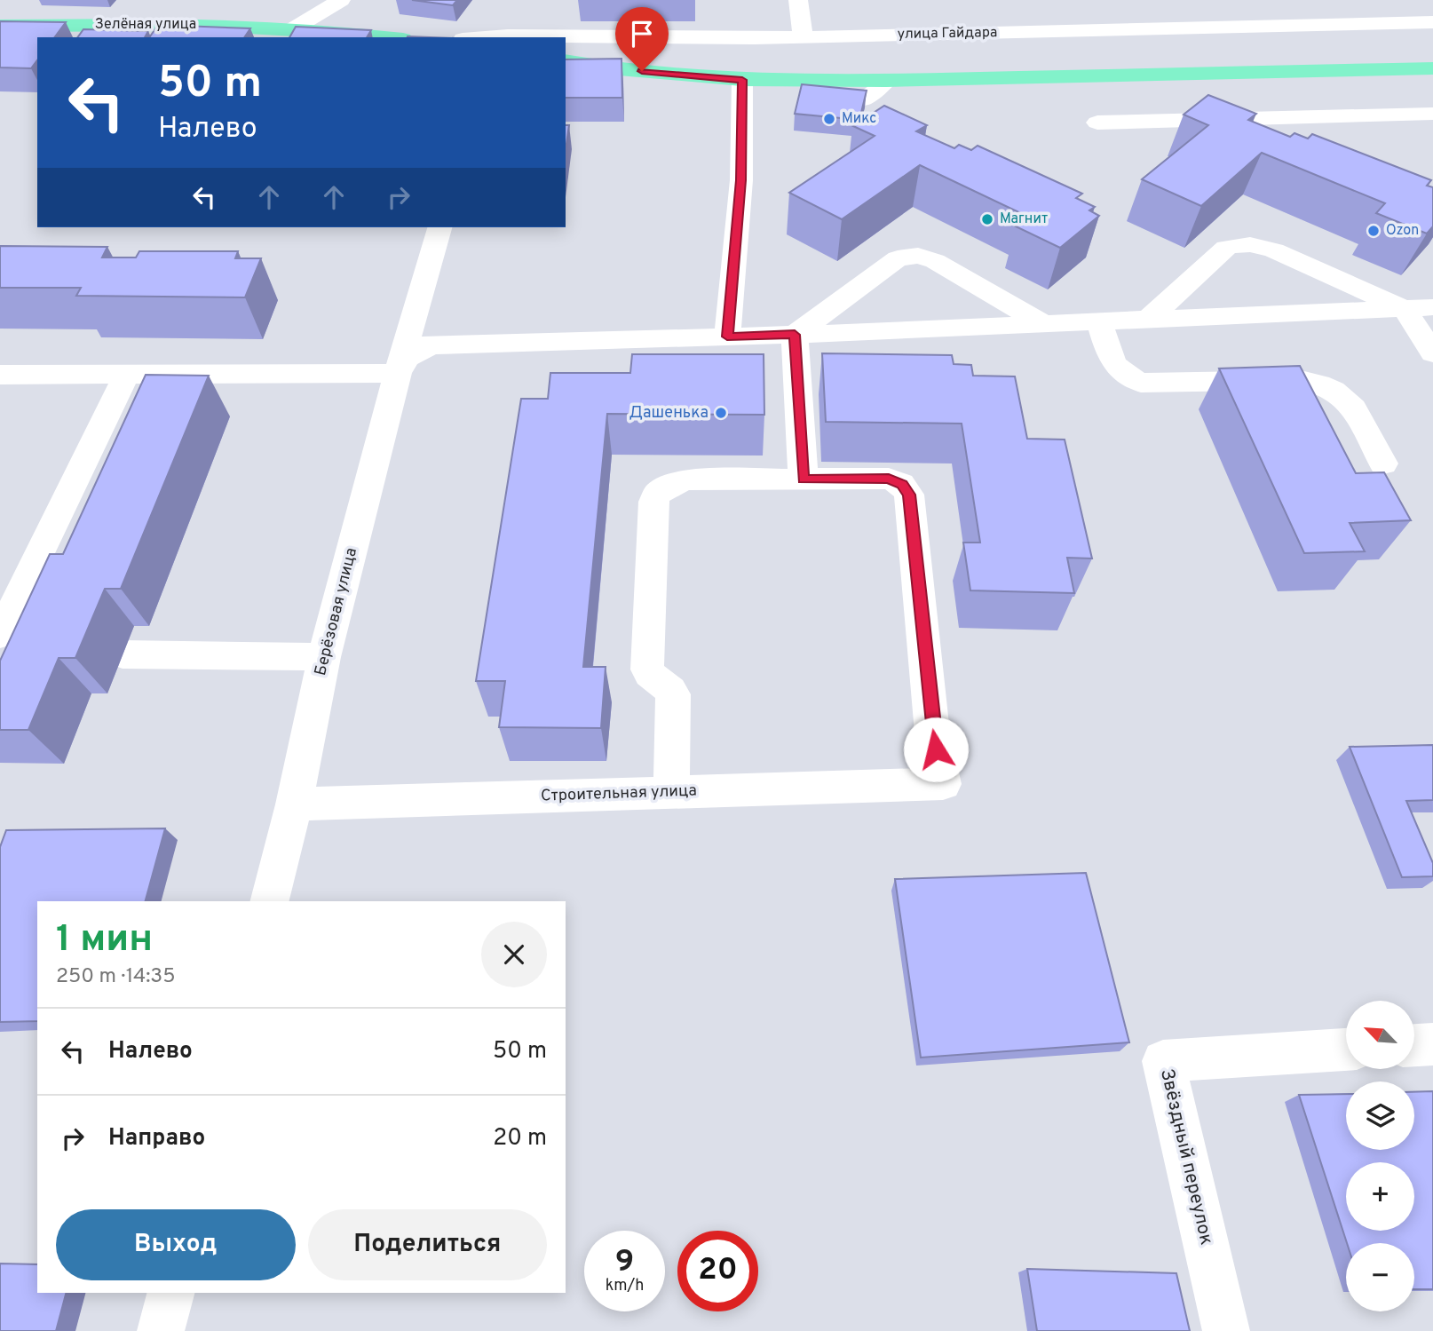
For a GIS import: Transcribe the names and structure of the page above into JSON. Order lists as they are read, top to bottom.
{
  "streets": {
    "main road": ["Зелёная улица"],
    "street": [
      "улица Гайдара",
      "Берёзовая улица",
      "Строительная улица",
      "Звёздный переулок"
    ]
  },
  "crossings": [
    ["Берёзовая улица", "Строительная улица"]
  ],
  "places": [
    "Микс",
    "Магнит",
    "Ozon",
    "Дашенька"
  ],
  "north": "top left",
  "page": {
    "turn": ["50 m", "Налево"],
    "heading": ["1 мин", "250 m · 14:35"],
    "map_buttons": ["+", "−"],
    "list": [
      {
        "name": "Налево",
        "value": "50 m"
      },
      {
        "name": "Направо",
        "value": "20 m"
      }
    ],
    "buttons": ["Выход", "Поделиться"],
    "speed": "9 km/h",
    "limit": "20"
  }
}
